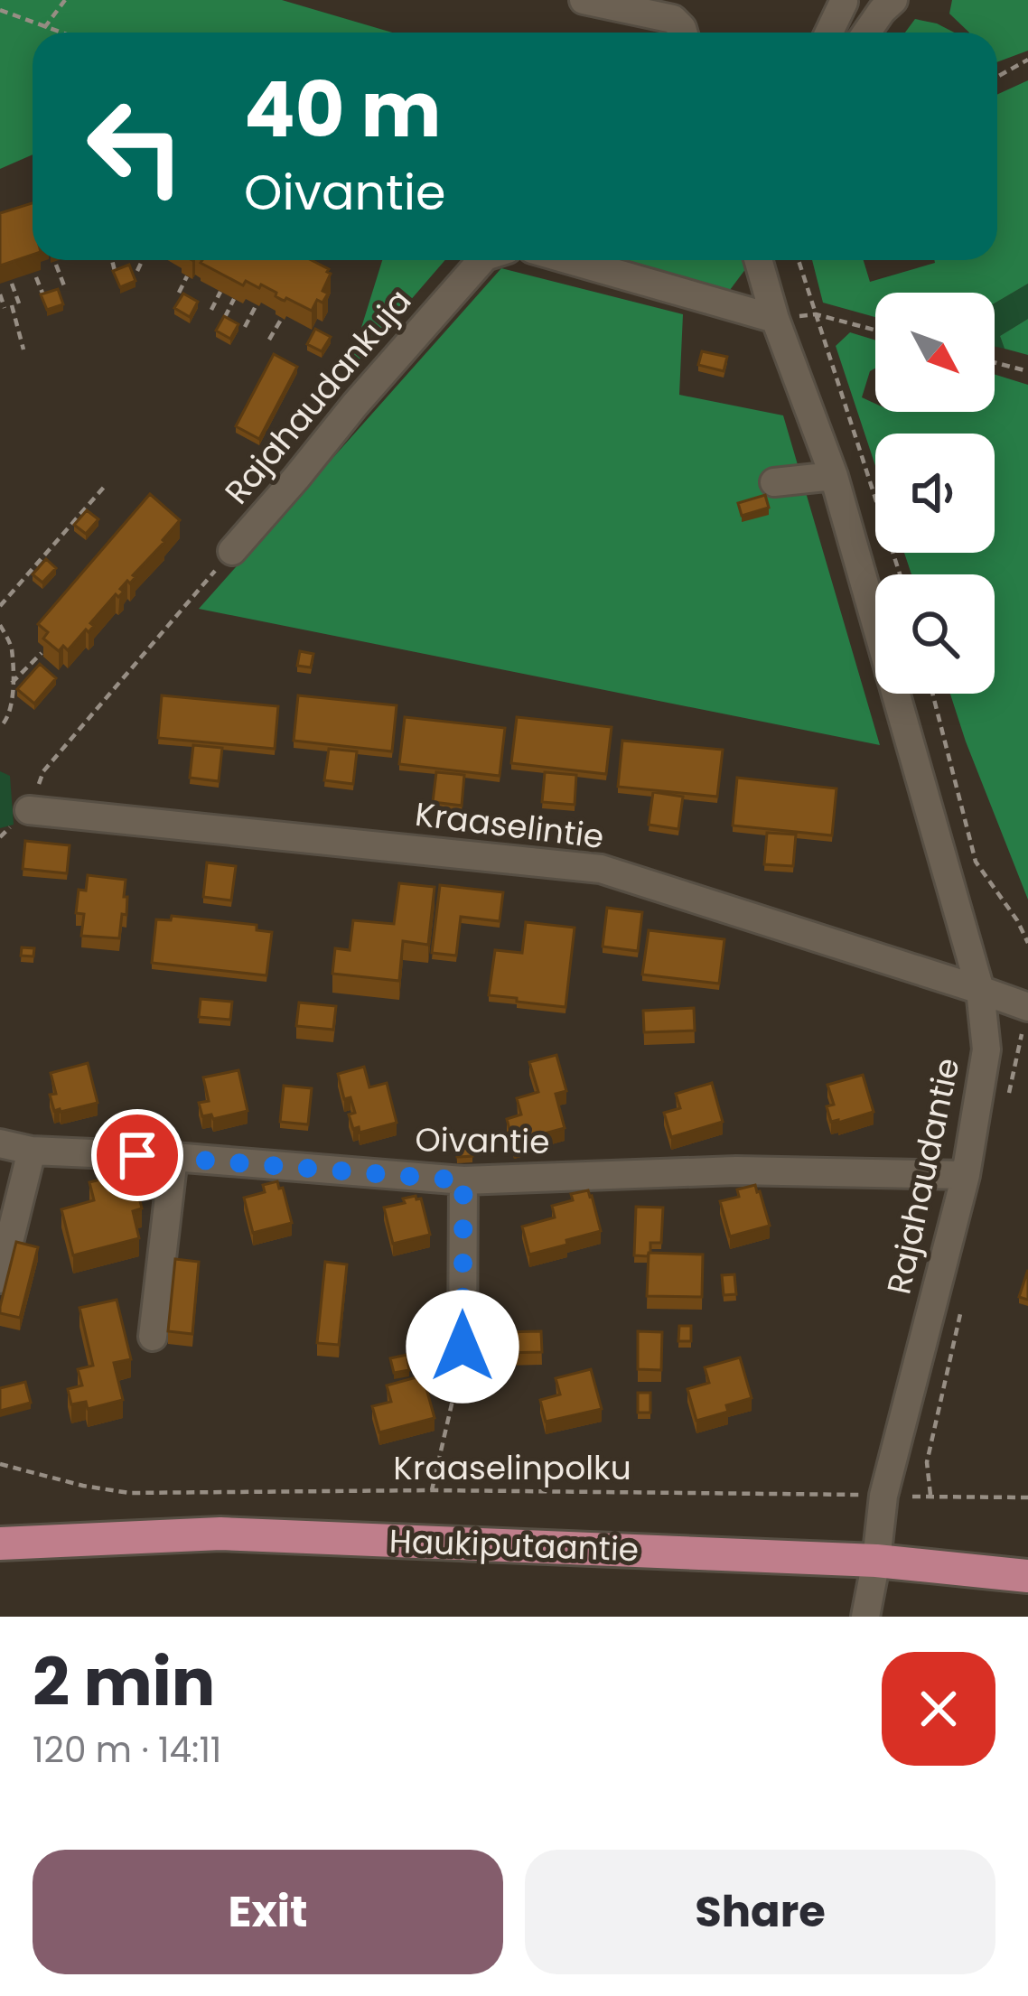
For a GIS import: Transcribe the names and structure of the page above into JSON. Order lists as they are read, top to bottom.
{
  "streets": {
    "main road": ["Haukiputaantie"],
    "street": [
      "Rajahaudankuja",
      "Kraaselintie",
      "Oivantie",
      "Rajahaudantie"
    ],
    "path": ["Kraaselinpolku"]
  },
  "crossings": [
    ["Kraaselintie", "Rajahaudantie"],
    ["Oivantie", "Rajahaudantie"],
    ["Rajahaudantie", "Kraaselinpolku"],
    ["Rajahaudantie", "Haukiputaantie"]
  ],
  "north": "bottom right",
  "page": {
    "turn": ["40 m", "Oivantie"],
    "heading": ["2 min", "120 m · 14:11"],
    "buttons": ["Exit", "Share"]
  }
}
